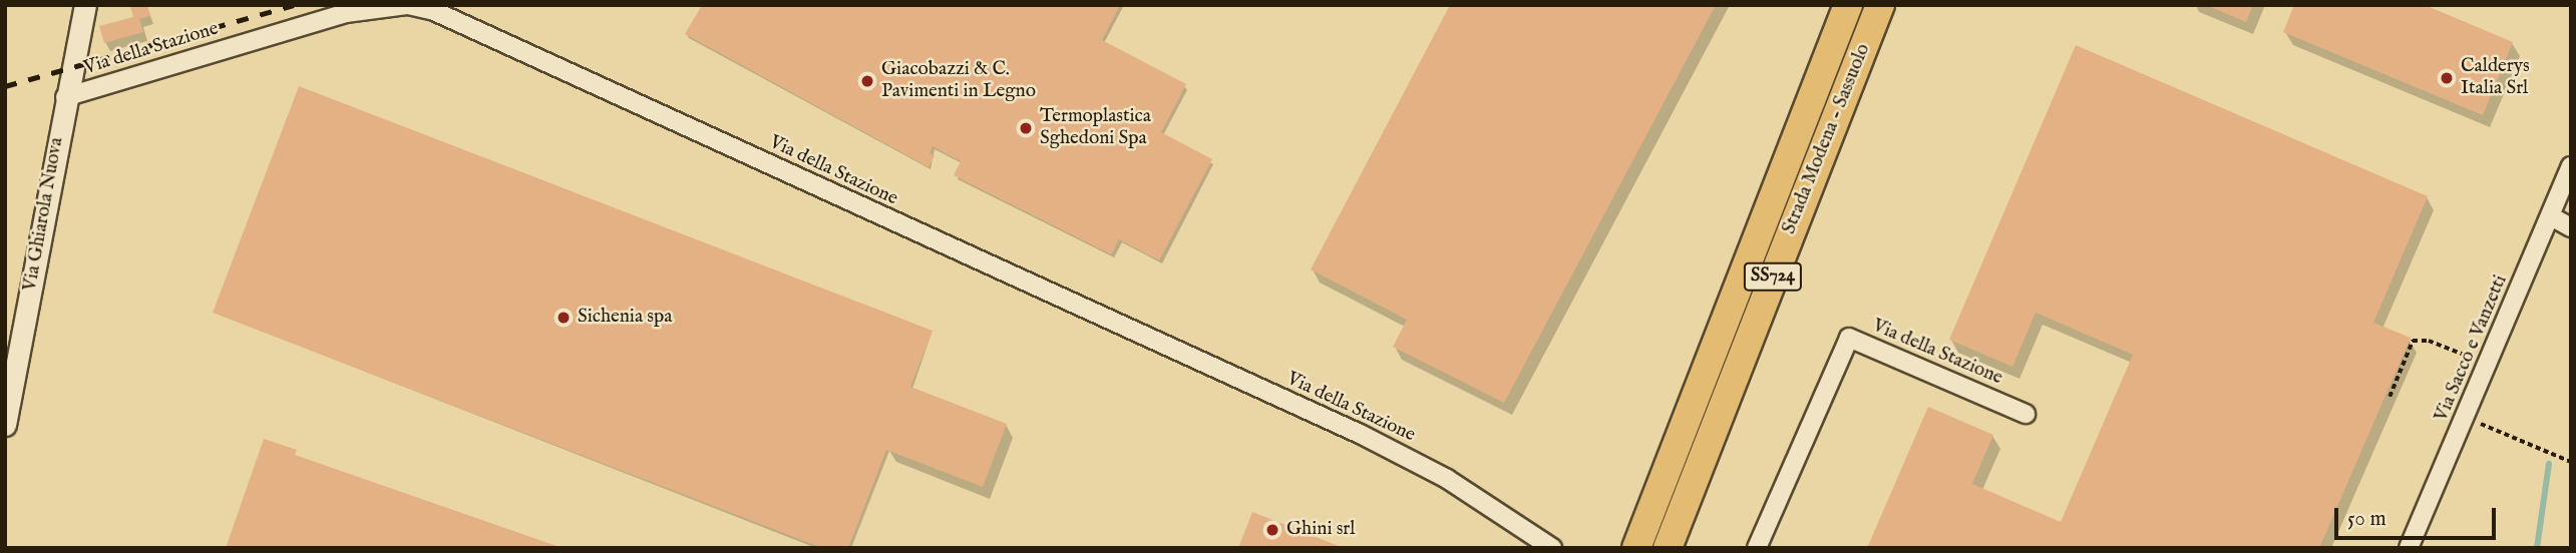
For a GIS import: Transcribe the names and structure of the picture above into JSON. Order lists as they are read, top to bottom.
{
  "streets": {
    "highway": ["Strada Modena - Sassuolo", "SS724"],
    "street": ["Via della Stazione", "Via Ghiarola Nuova", "Via Sacco e Vanzetti"]
  },
  "crossings": [
    ["Via della Stazione", "Via Ghiarola Nuova"]
  ],
  "places": [
    "Calderys Italia Srl",
    "Giacobazzi & C. Pavimenti in Legno",
    "Termoplastica Sghedoni Spa",
    "Sichenia spa",
    "Ghini srl"
  ],
  "scale_bar": "50 m"
}
